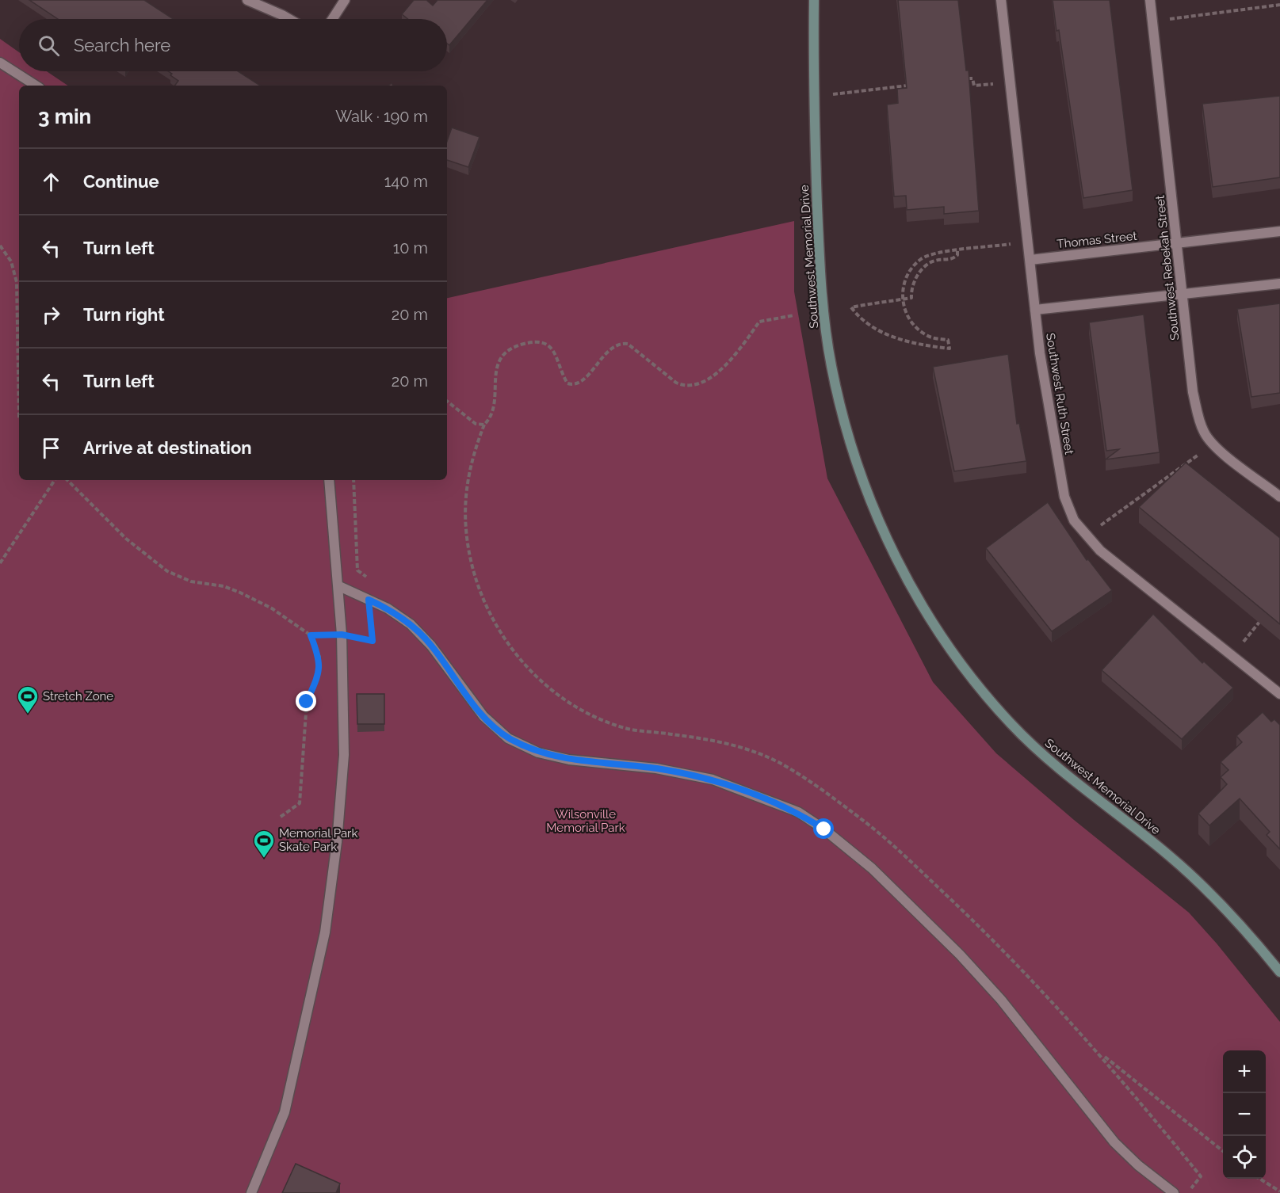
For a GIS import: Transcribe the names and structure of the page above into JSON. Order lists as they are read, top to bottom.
{
  "streets": {
    "street": [
      "Thomas Street",
      "Southwest Memorial Drive",
      "Southwest Rebekah Street",
      "Southwest Ruth Street"
    ]
  },
  "crossings": [
    ["Thomas Street", "Southwest Rebekah Street"],
    ["Thomas Street", "Southwest Ruth Street"]
  ],
  "parks": ["Wilsonville Memorial Park"],
  "places": {
    "sports": ["Stretch Zone", "Memorial Park Skate Park"]
  },
  "page": {
    "search": "Search here",
    "heading": ["3 min", "Walk · 190 m"],
    "list": [
      ["Continue", "140 m"],
      ["Turn left", "10 m"],
      ["Turn right", "20 m"],
      ["Turn left", "20 m"],
      "Arrive at destination"
    ],
    "map_buttons": ["+", "−"]
  }
}
